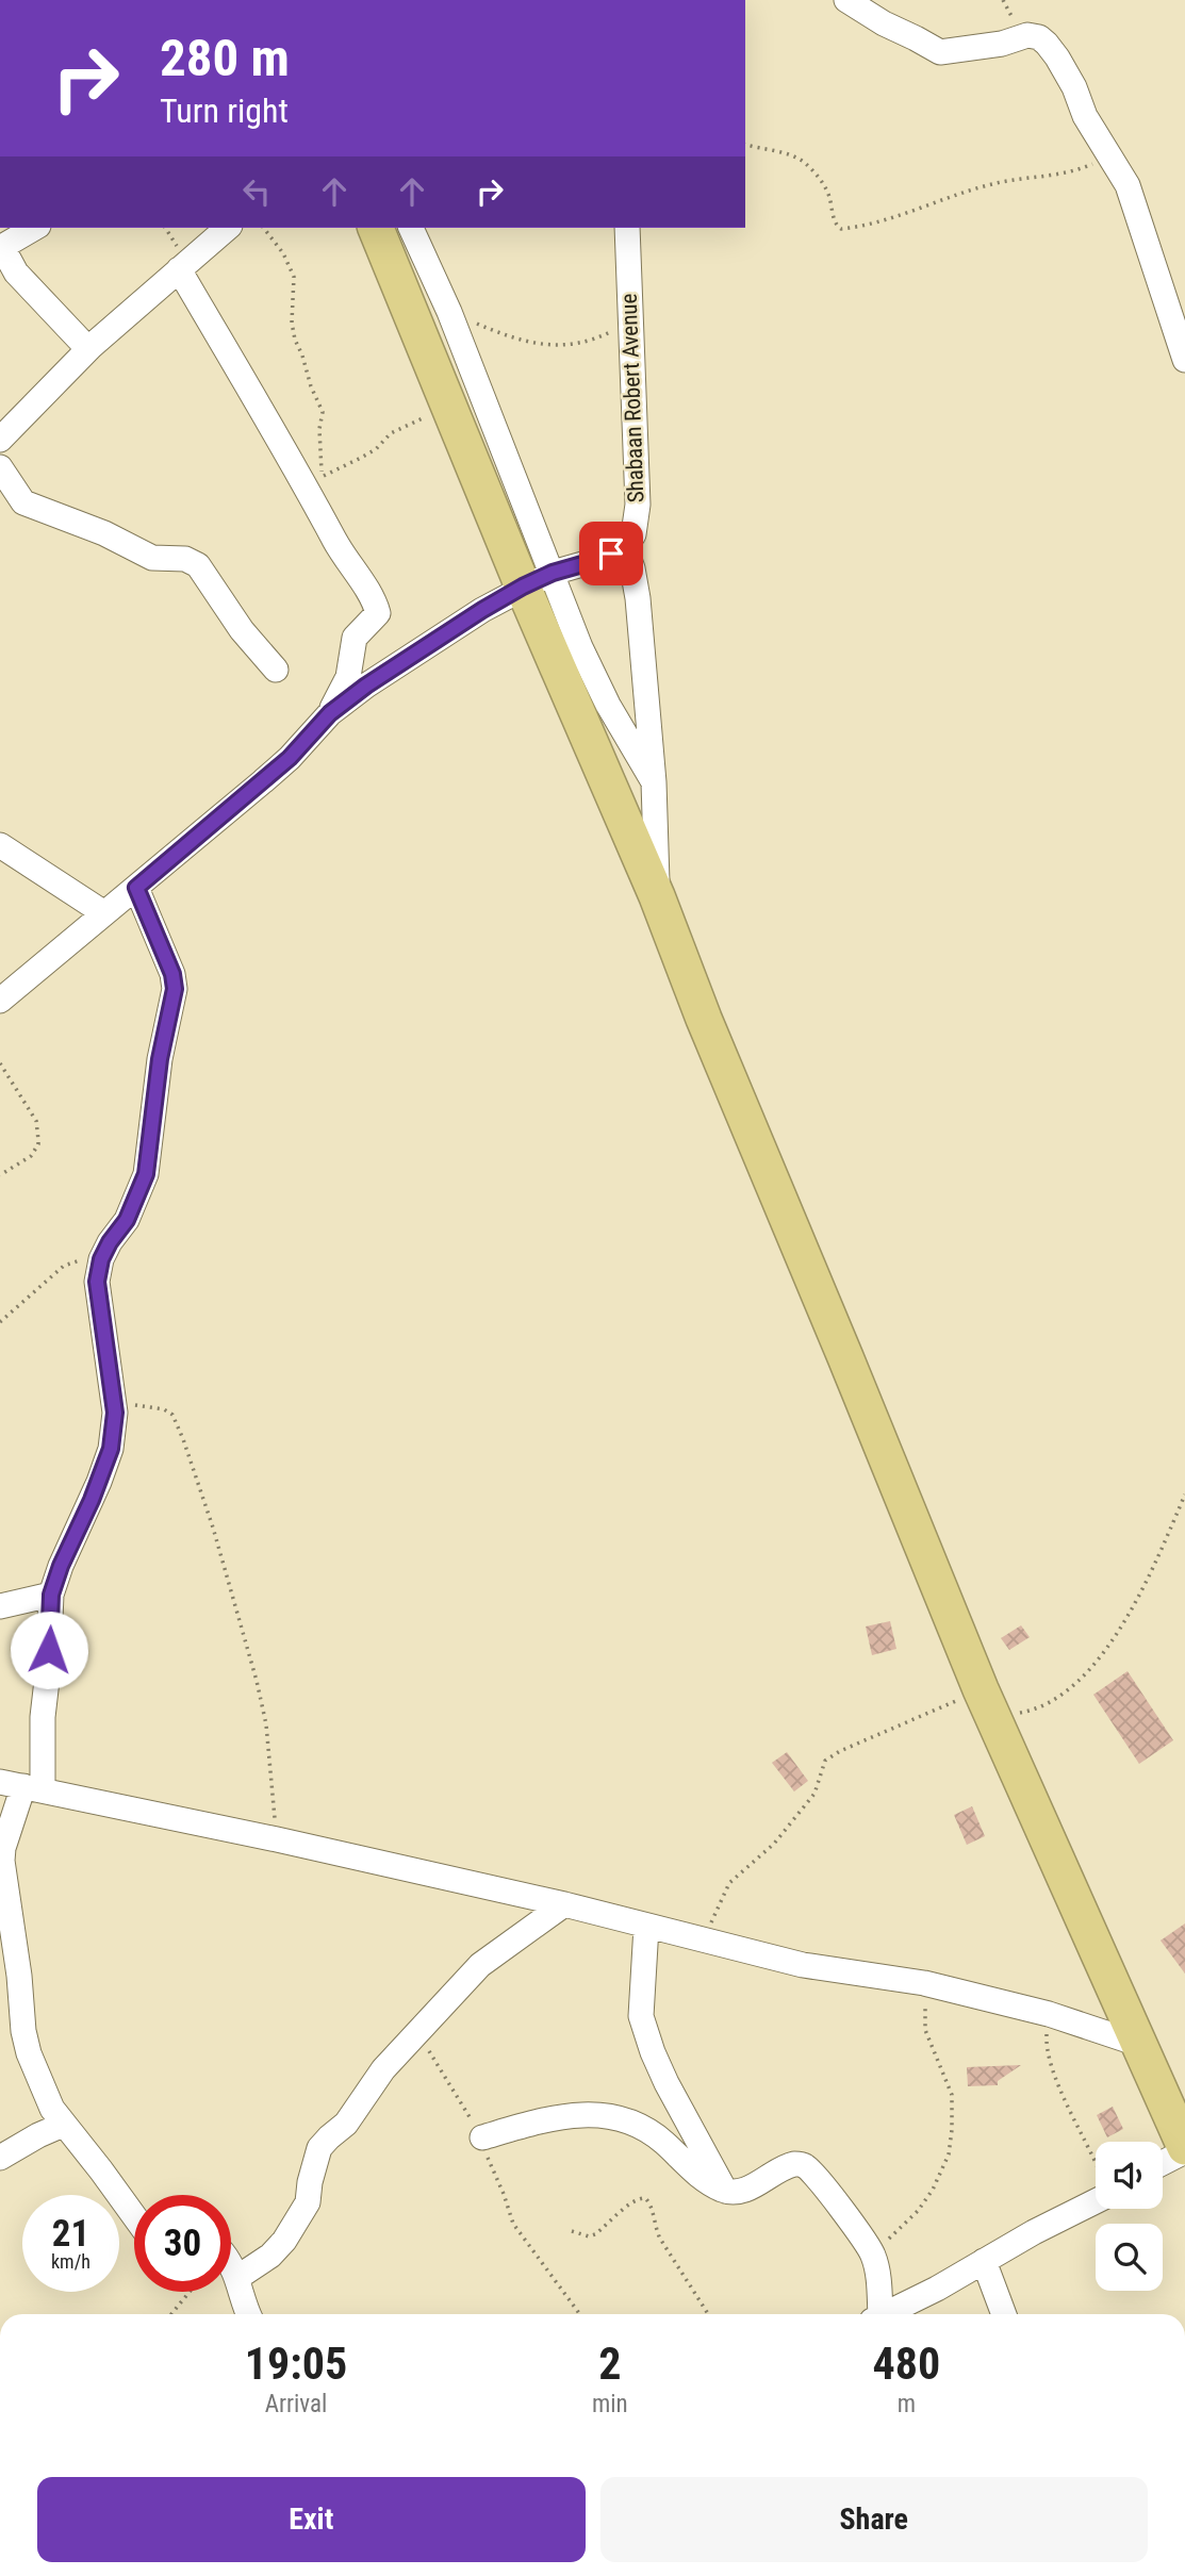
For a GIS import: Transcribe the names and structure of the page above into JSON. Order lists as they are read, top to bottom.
{
  "streets": {
    "street": ["Shabaan Robert Avenue"]
  },
  "page": {
    "turn": ["280 m", "Turn right"],
    "speed": "21 km/h",
    "limit": "30",
    "eta": [
      "19:05",
      "Arrival",
      "2",
      "min",
      "480",
      "m"
    ],
    "buttons": ["Exit", "Share"]
  }
}
